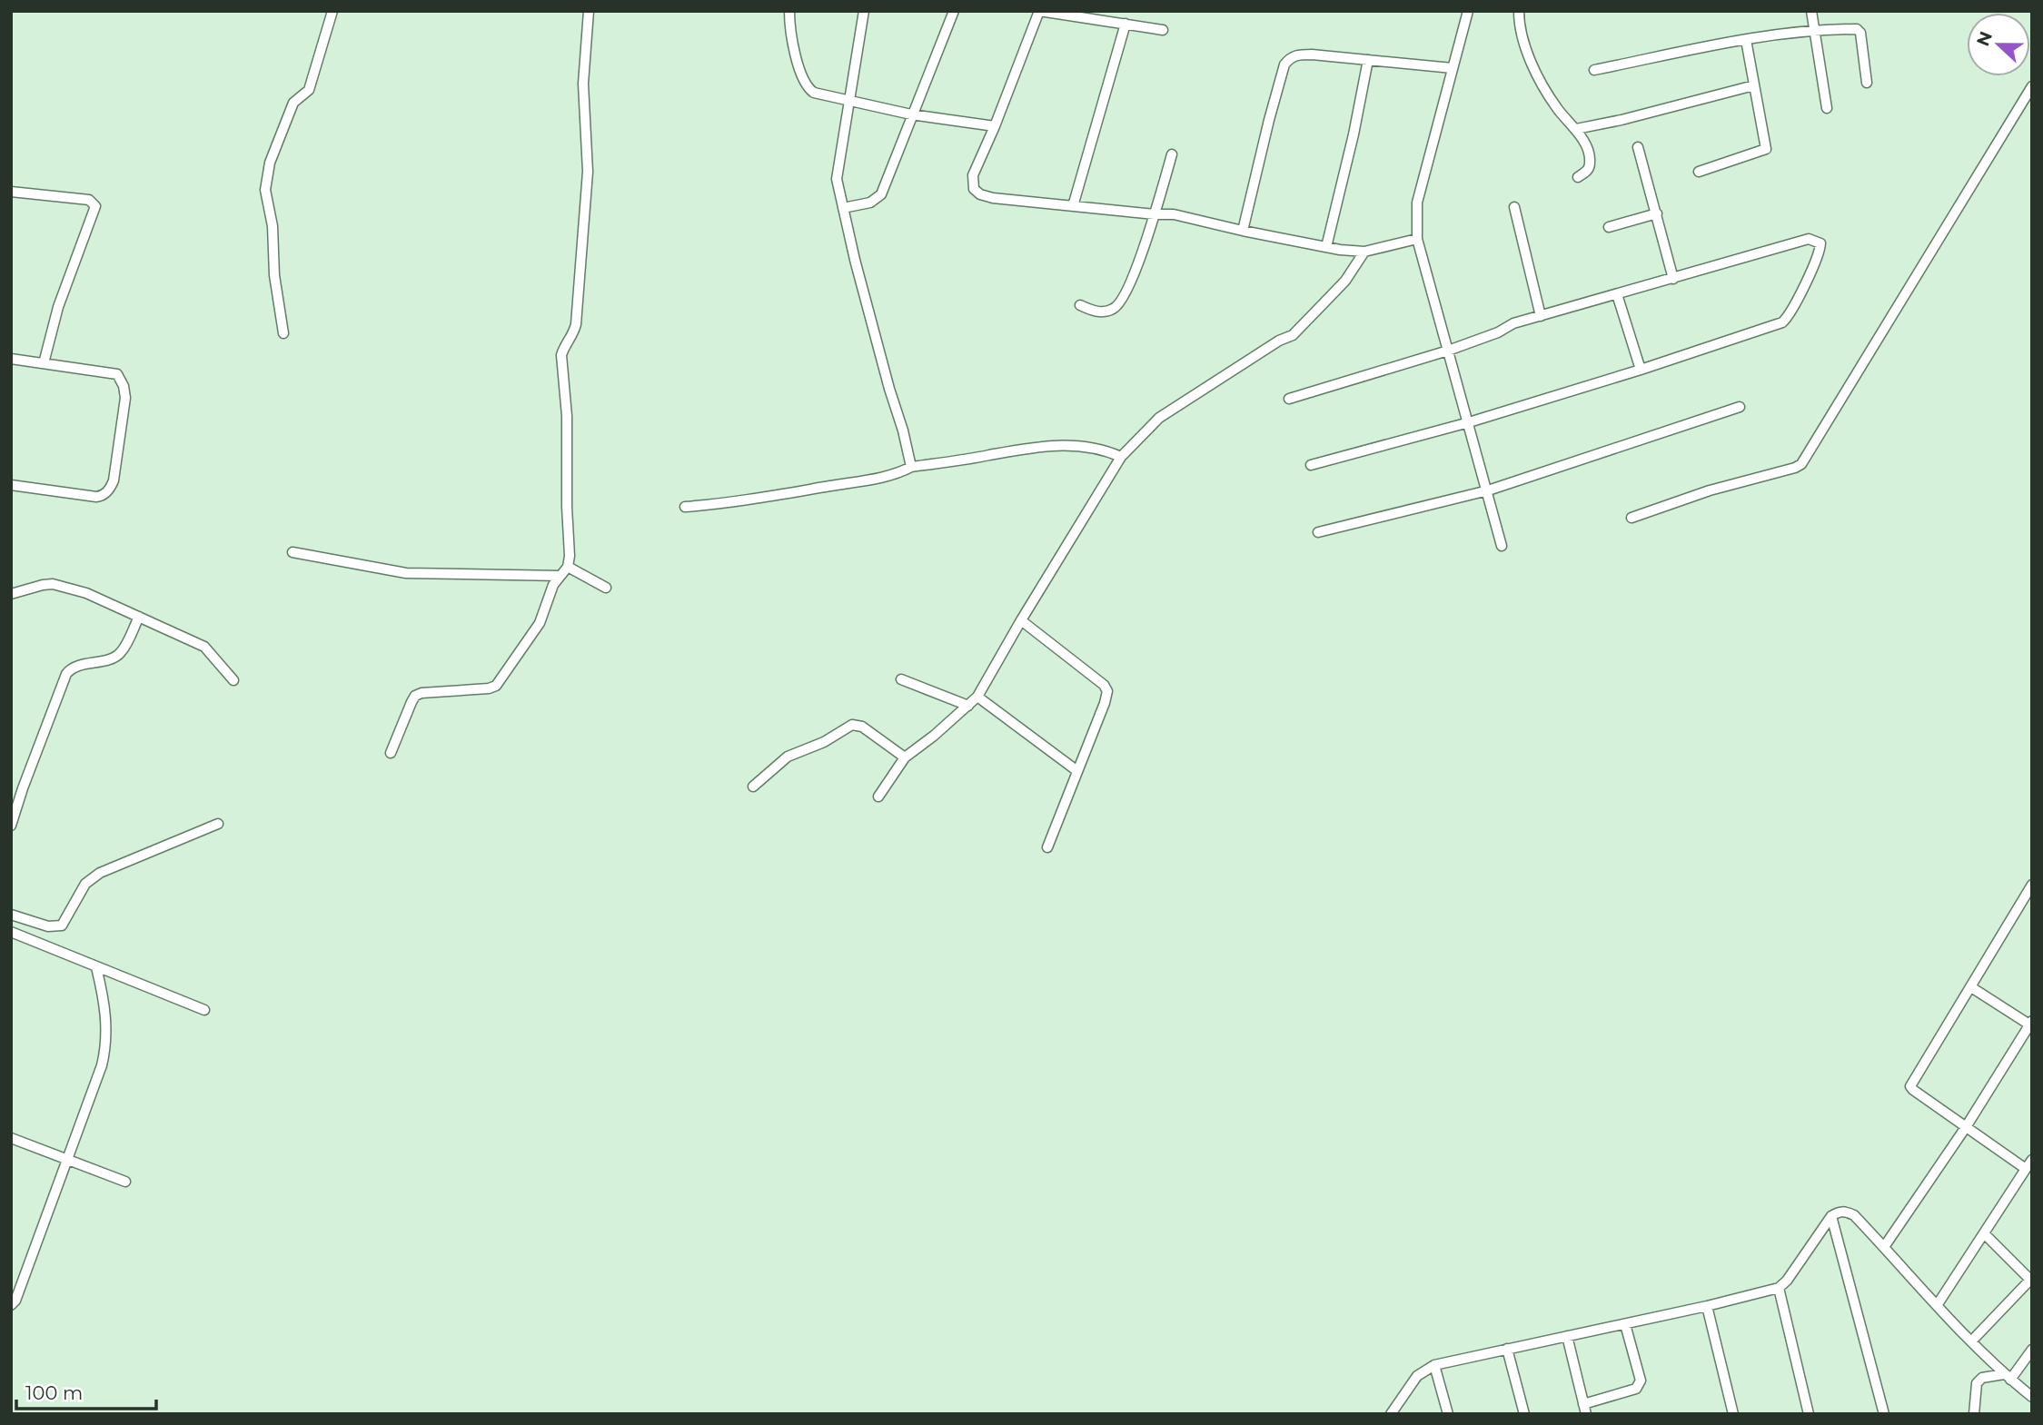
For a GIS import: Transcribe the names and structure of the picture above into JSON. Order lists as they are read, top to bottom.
{
  "scale_bar": "100 m",
  "north": "left"
}
